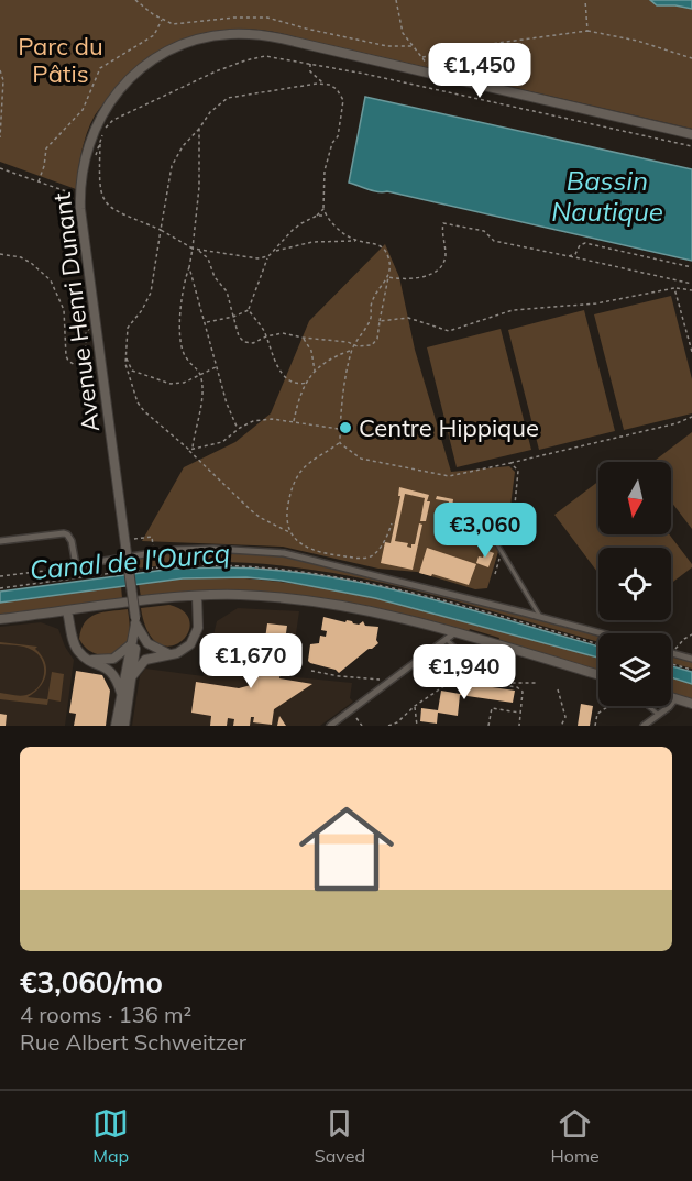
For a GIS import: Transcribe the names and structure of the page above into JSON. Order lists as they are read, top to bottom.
{
  "streets": {
    "street": ["Avenue Henri Dunant"]
  },
  "water": ["Bassin Nautique", "Canal de l'Ourcq"],
  "parks": ["Parc du Pâtis"],
  "places": ["Centre Hippique"],
  "north": "bottom",
  "page": {
    "price": [
      "€1,450",
      "€3,060",
      "€1,670",
      "€1,940"
    ],
    "list": [
      {
        "name": "€3,060/mo",
        "note": "4 rooms · 136 m² · Rue Albert Schweitzer"
      }
    ],
    "tabs": ["Map", "Saved", "Home"]
  }
}
